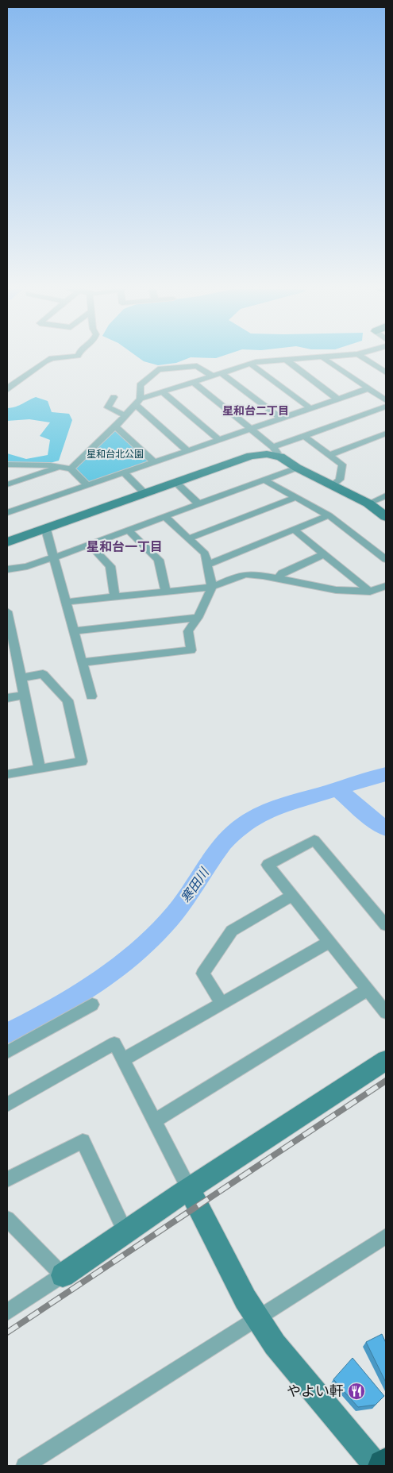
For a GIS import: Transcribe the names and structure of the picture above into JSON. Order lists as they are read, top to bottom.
{
  "districts": ["星和台二丁目", "星和台一丁目"],
  "water": ["寒田川"],
  "parks": ["星和台北公園"],
  "places": {
    "restaurant": ["やよい軒"]
  }
}
